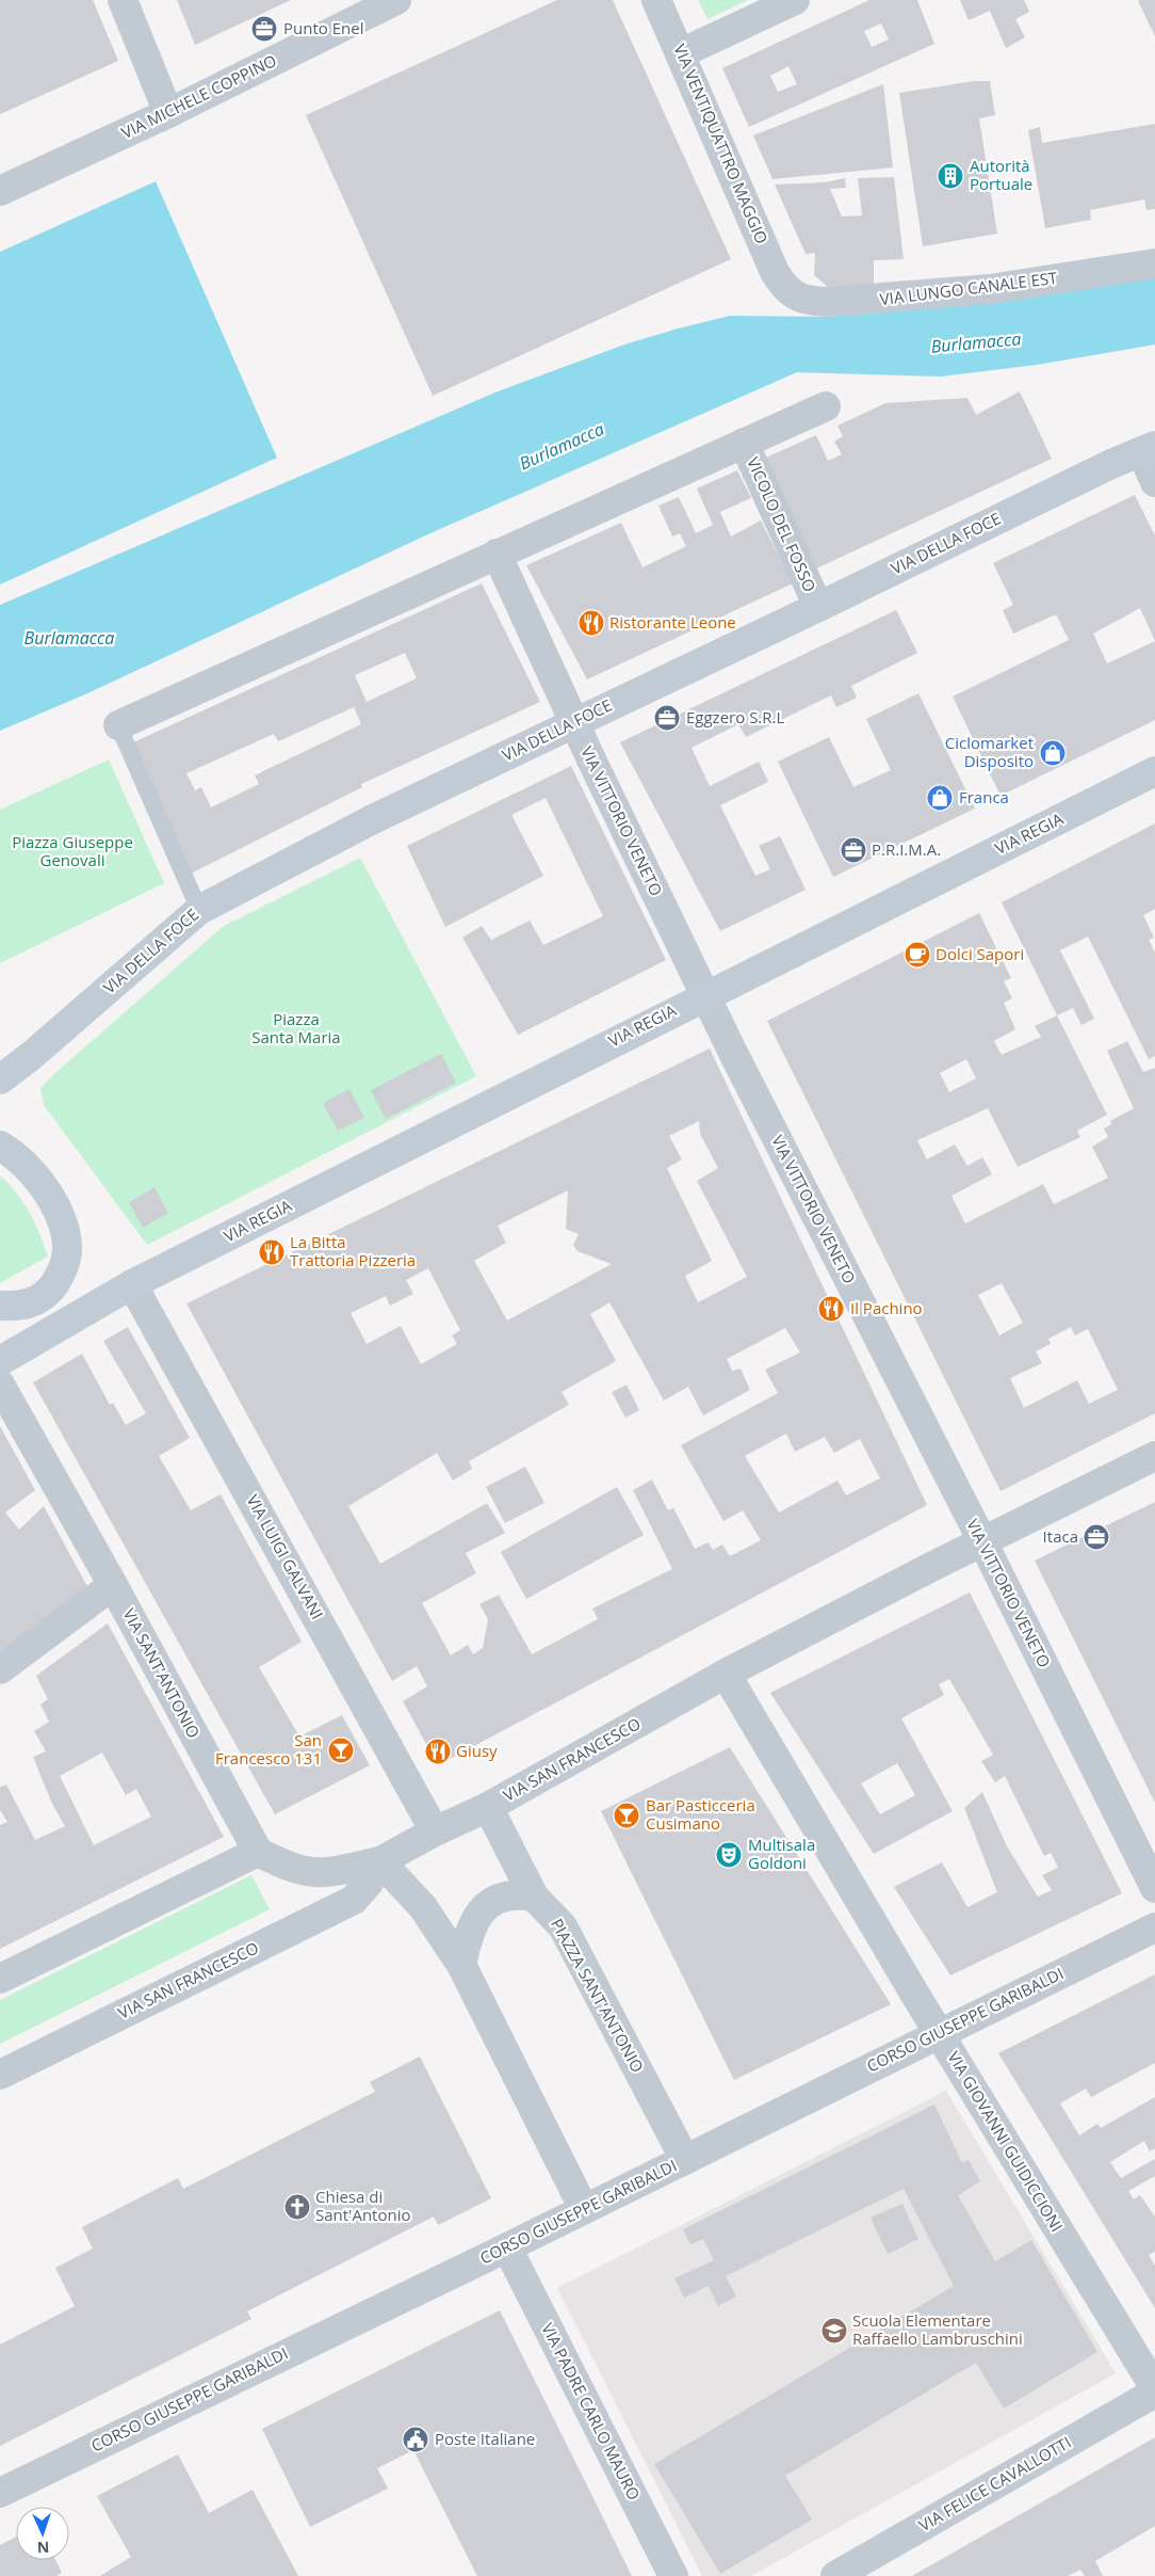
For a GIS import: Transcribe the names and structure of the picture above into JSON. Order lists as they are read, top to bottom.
{
  "streets": {
    "street": [
      "VIA MICHELE COPPINO",
      "VIA VENTIQUATTRO MAGGIO",
      "VIA LUNGO CANALE EST",
      "VICOLO DEL FOSSO",
      "VIA DELLA FOCE",
      "VIA VITTORIO VENETO",
      "VIA REGIA",
      "VIA LUIGI GALVANI",
      "VIA SANT'ANTONIO",
      "VIA SAN FRANCESCO",
      "PIAZZA SANT'ANTONIO",
      "CORSO GIUSEPPE GARIBALDI",
      "VIA GIOVANNI GUIDICCIONI",
      "VIA PADRE CARLO MAURO",
      "VIA FELICE CAVALLOTTI"
    ]
  },
  "crossings": [
    ["VIA VENTIQUATTRO MAGGIO", "VIA LUNGO CANALE EST"],
    ["VICOLO DEL FOSSO", "VIA DELLA FOCE"],
    ["VIA DELLA FOCE", "VIA VITTORIO VENETO"],
    ["VIA VITTORIO VENETO", "VIA REGIA"],
    ["VIA VITTORIO VENETO", "VIA SAN FRANCESCO"],
    ["VIA REGIA", "VIA LUIGI GALVANI"],
    ["VIA LUIGI GALVANI", "VIA SAN FRANCESCO"],
    ["VIA SAN FRANCESCO", "PIAZZA SANT'ANTONIO"],
    ["VIA SAN FRANCESCO", "VIA GIOVANNI GUIDICCIONI"],
    ["PIAZZA SANT'ANTONIO", "CORSO GIUSEPPE GARIBALDI"],
    ["CORSO GIUSEPPE GARIBALDI", "VIA GIOVANNI GUIDICCIONI"],
    ["CORSO GIUSEPPE GARIBALDI", "VIA PADRE CARLO MAURO"]
  ],
  "water": ["Burlamacca"],
  "parks": ["Piazza Giuseppe Genovali", "Piazza Santa Maria"],
  "places": {
    "office": [
      "Punto Enel",
      "Eggzero S.R.L",
      "P.R.I.M.A.",
      "Itaca"
    ],
    "building": ["Autorità Portuale"],
    "restaurant": [
      "Ristorante Leone",
      "La Bitta Trattoria Pizzeria",
      "Il Pachino",
      "Giusy"
    ],
    "shop": ["Ciclomarket Disposito", "Franca"],
    "cafe": ["Dolci Sapori"],
    "bar": ["San Francesco 131", "Bar Pasticceria Cusimano"],
    "theatre": ["Multisala Goldoni"],
    "church": ["Chiesa di Sant'Antonio"],
    "school or university": ["Scuola Elementare Raffaello Lambruschini"],
    "public building": ["Poste Italiane"]
  },
  "north": "bottom"
}
